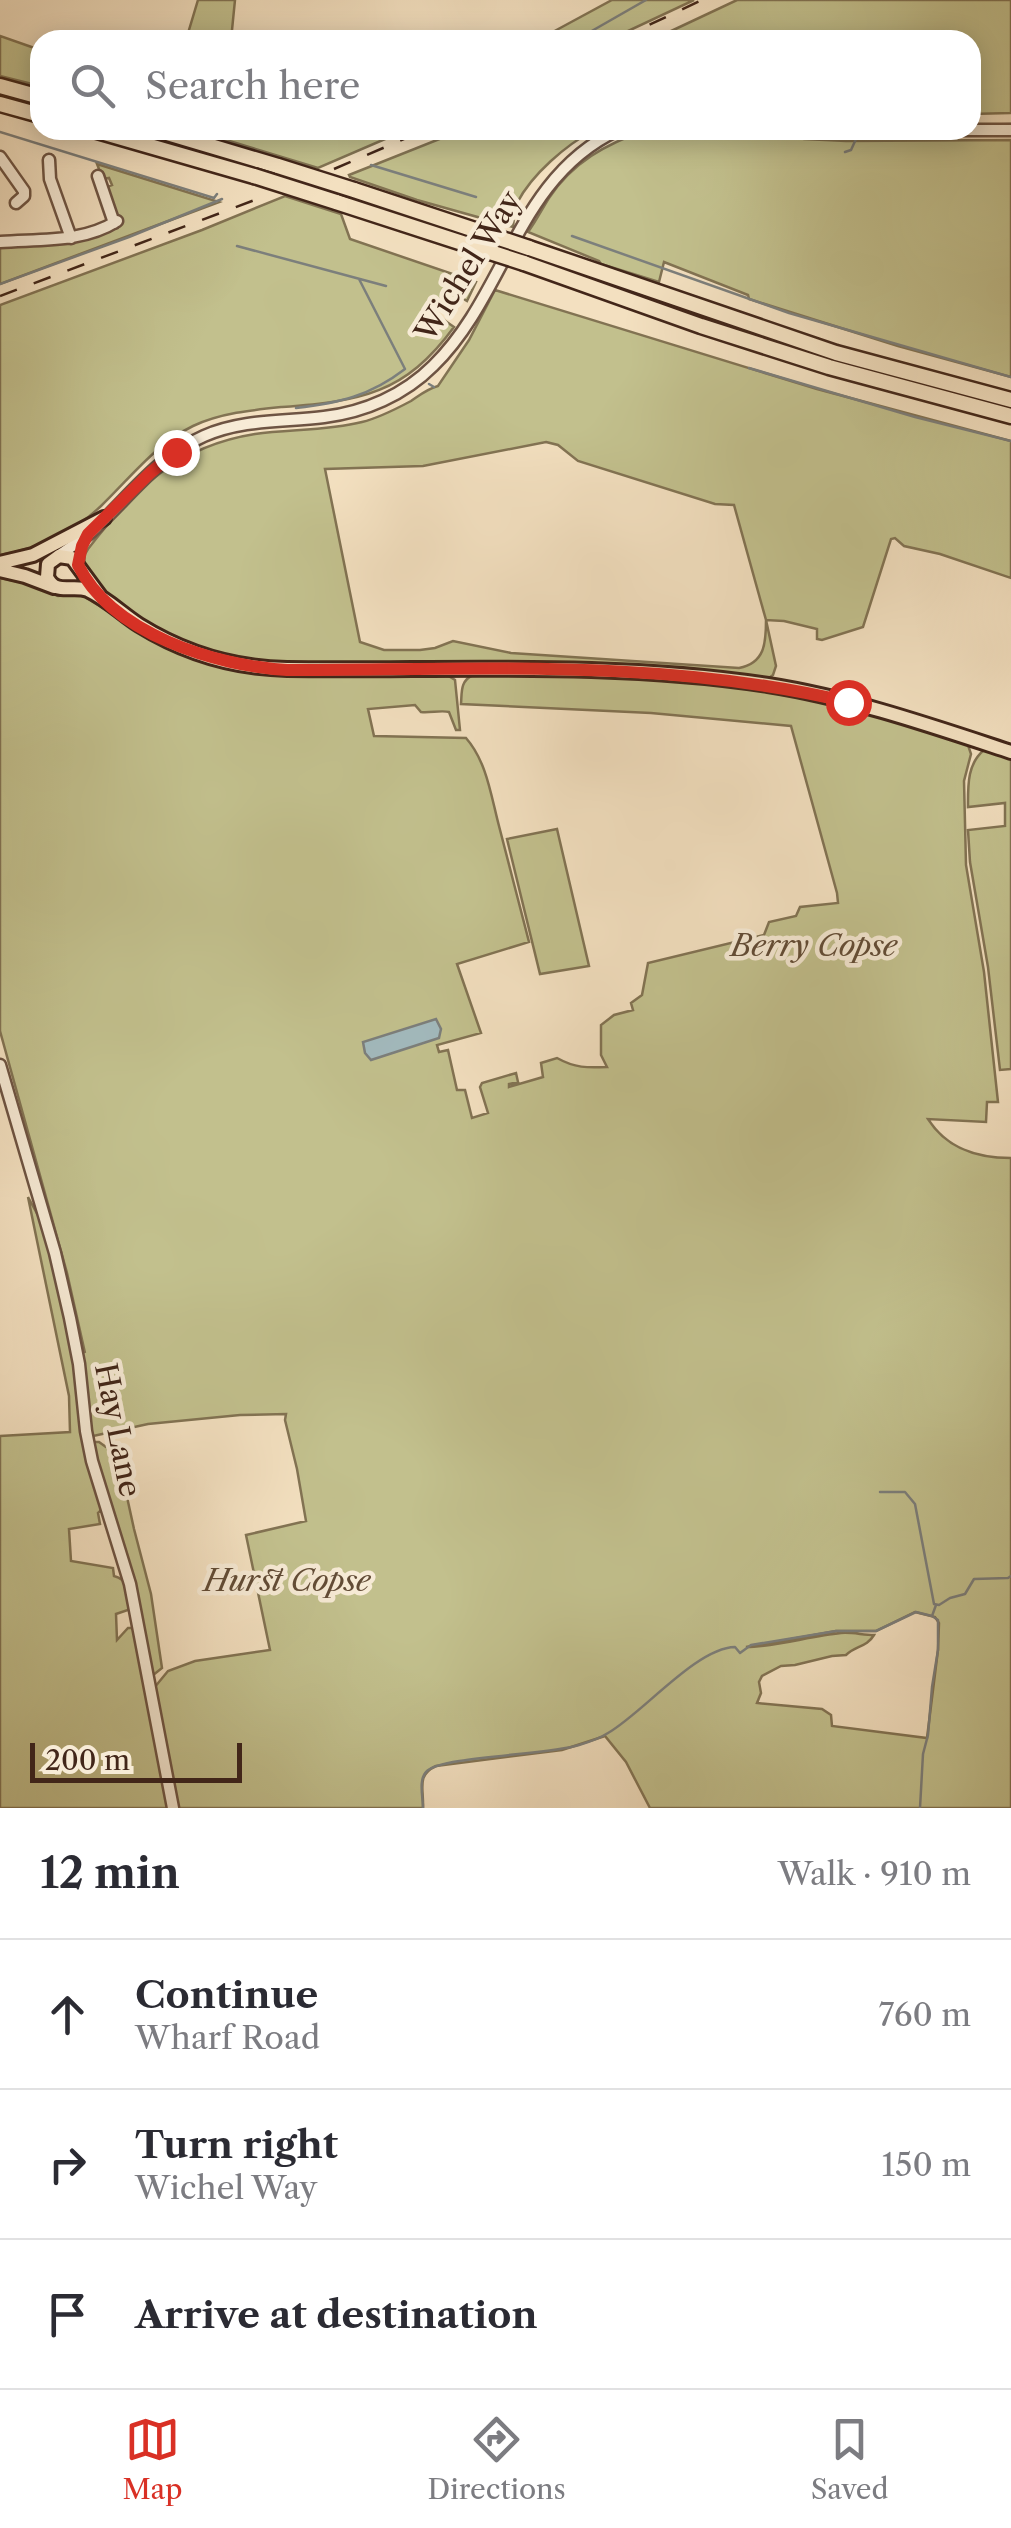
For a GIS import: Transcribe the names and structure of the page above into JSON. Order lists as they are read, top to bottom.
{
  "streets": {
    "street": ["Wichel Way", "Hay Lane"]
  },
  "parks": ["Berry Copse", "Hurst Copse"],
  "scale_bar": "200 m",
  "page": {
    "search": "Search here",
    "scale": "200 m",
    "heading": ["12 min", "Walk · 910 m"],
    "list": [
      ["Continue", "Wharf Road", "760 m"],
      ["Turn right", "Wichel Way", "150 m"],
      "Arrive at destination"
    ],
    "nav": ["Map", "Directions", "Saved"]
  }
}
